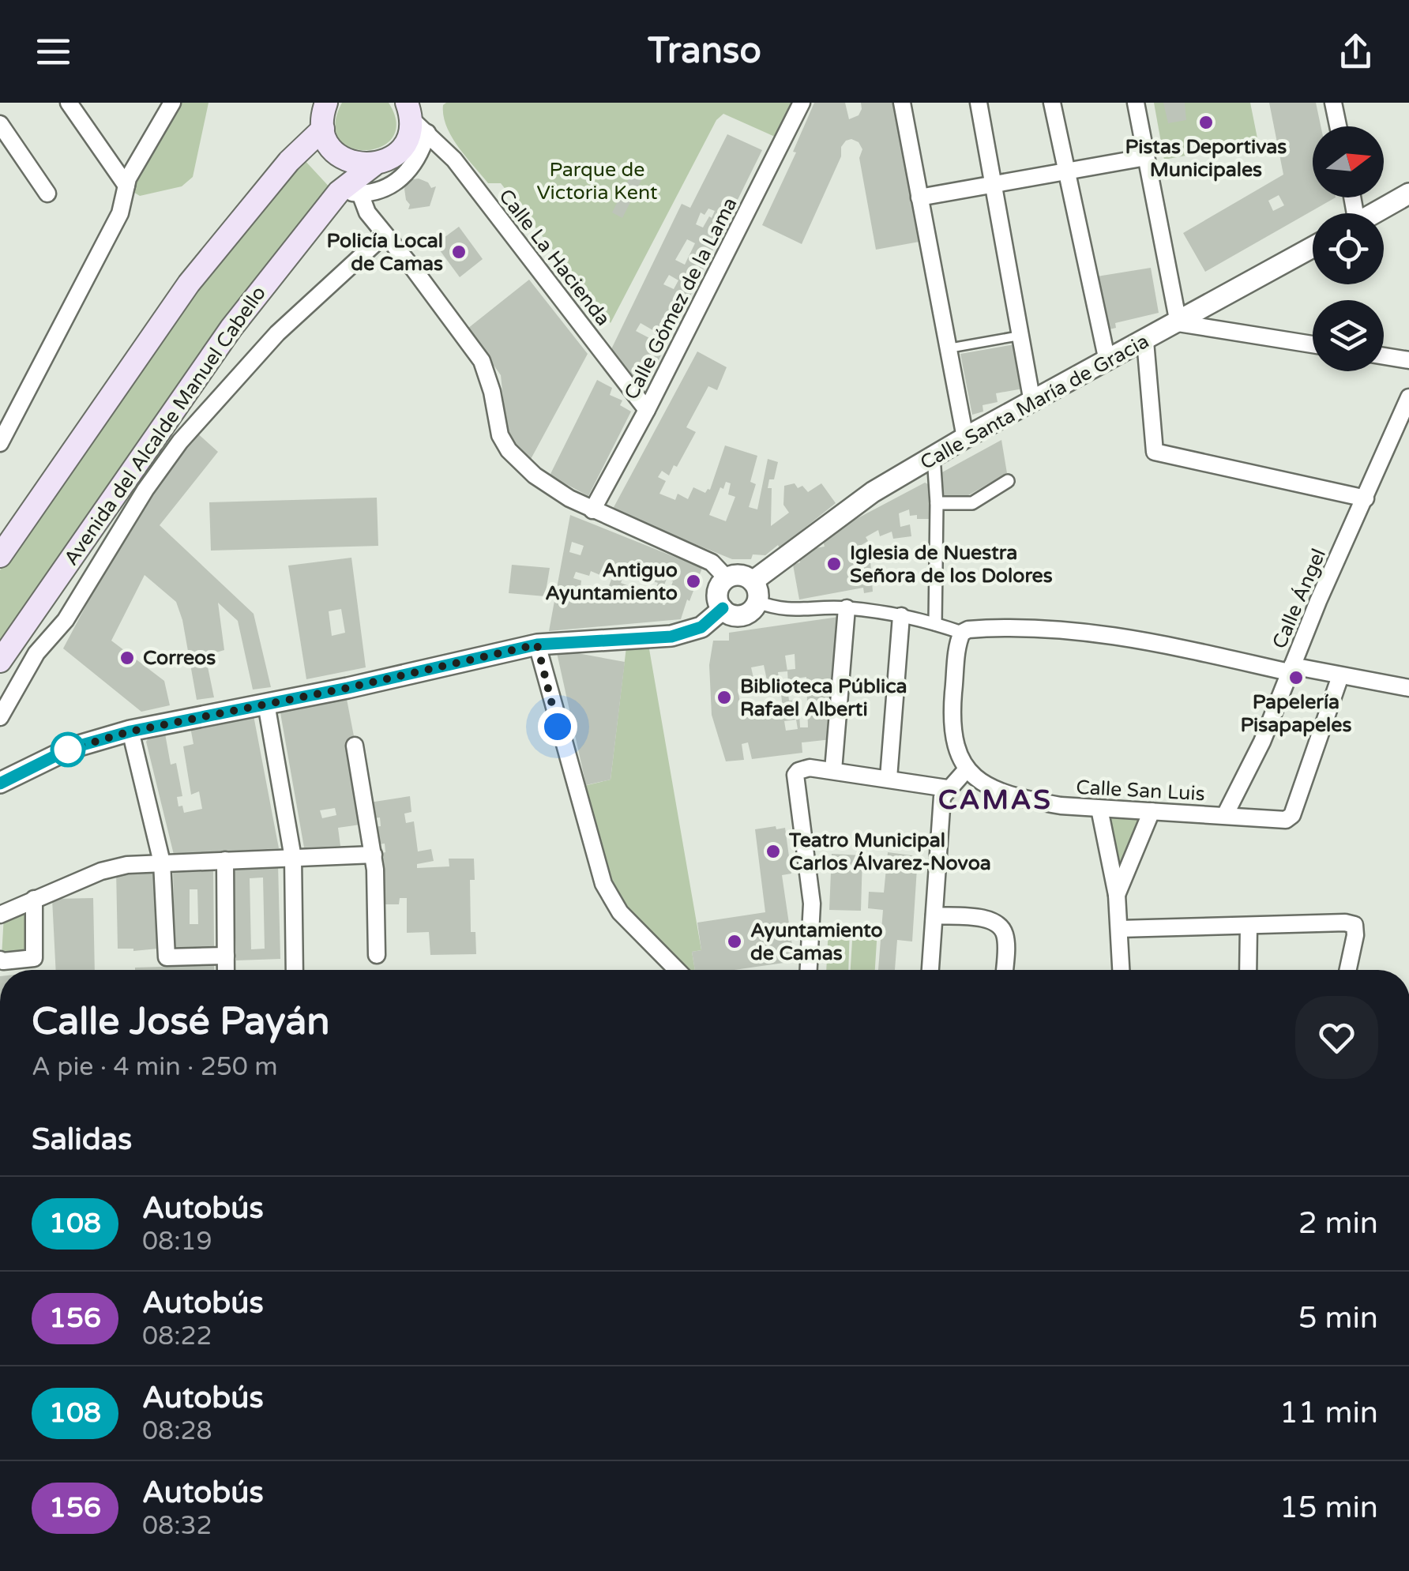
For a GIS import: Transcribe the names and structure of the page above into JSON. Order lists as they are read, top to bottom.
{
  "streets": {
    "main road": ["Avenida del Alcalde Manuel Cabello"],
    "street": [
      "Calle La Hacienda",
      "Calle Gómez de la Lama",
      "Calle Santa María de Gracia",
      "Calle Ángel",
      "Calle San Luis"
    ]
  },
  "crossings": [
    ["Calle La Hacienda", "Calle Gómez de la Lama"],
    ["Calle La Hacienda", "Avenida del Alcalde Manuel Cabello"],
    ["Calle Ángel", "Calle San Luis"]
  ],
  "districts": ["CAMAS"],
  "parks": ["Parque de Victoria Kent"],
  "places": [
    "Pistas Deportivas Municipales",
    "Policía Local de Camas",
    "Iglesia de Nuestra Señora de los Dolores",
    "Antiguo Ayuntamiento",
    "Correos",
    "Papelería Pisapapeles",
    "Biblioteca Pública Rafael Alberti",
    "Teatro Municipal Carlos Álvarez-Novoa",
    "Ayuntamiento de Camas"
  ],
  "lines": ["bus line 108"],
  "north": "right",
  "page": {
    "header": "Transo",
    "heading": [
      ["Calle José Payán", "A pie · 4 min · 250 m"],
      "Salidas"
    ],
    "list": [
      {
        "mark": "108",
        "name": "Autobús",
        "note": "08:19",
        "value": "2 min"
      },
      {
        "mark": "156",
        "name": "Autobús",
        "note": "08:22",
        "value": "5 min"
      },
      {
        "mark": "108",
        "name": "Autobús",
        "note": "08:28",
        "value": "11 min"
      },
      {
        "mark": "156",
        "name": "Autobús",
        "note": "08:32",
        "value": "15 min"
      }
    ]
  }
}
